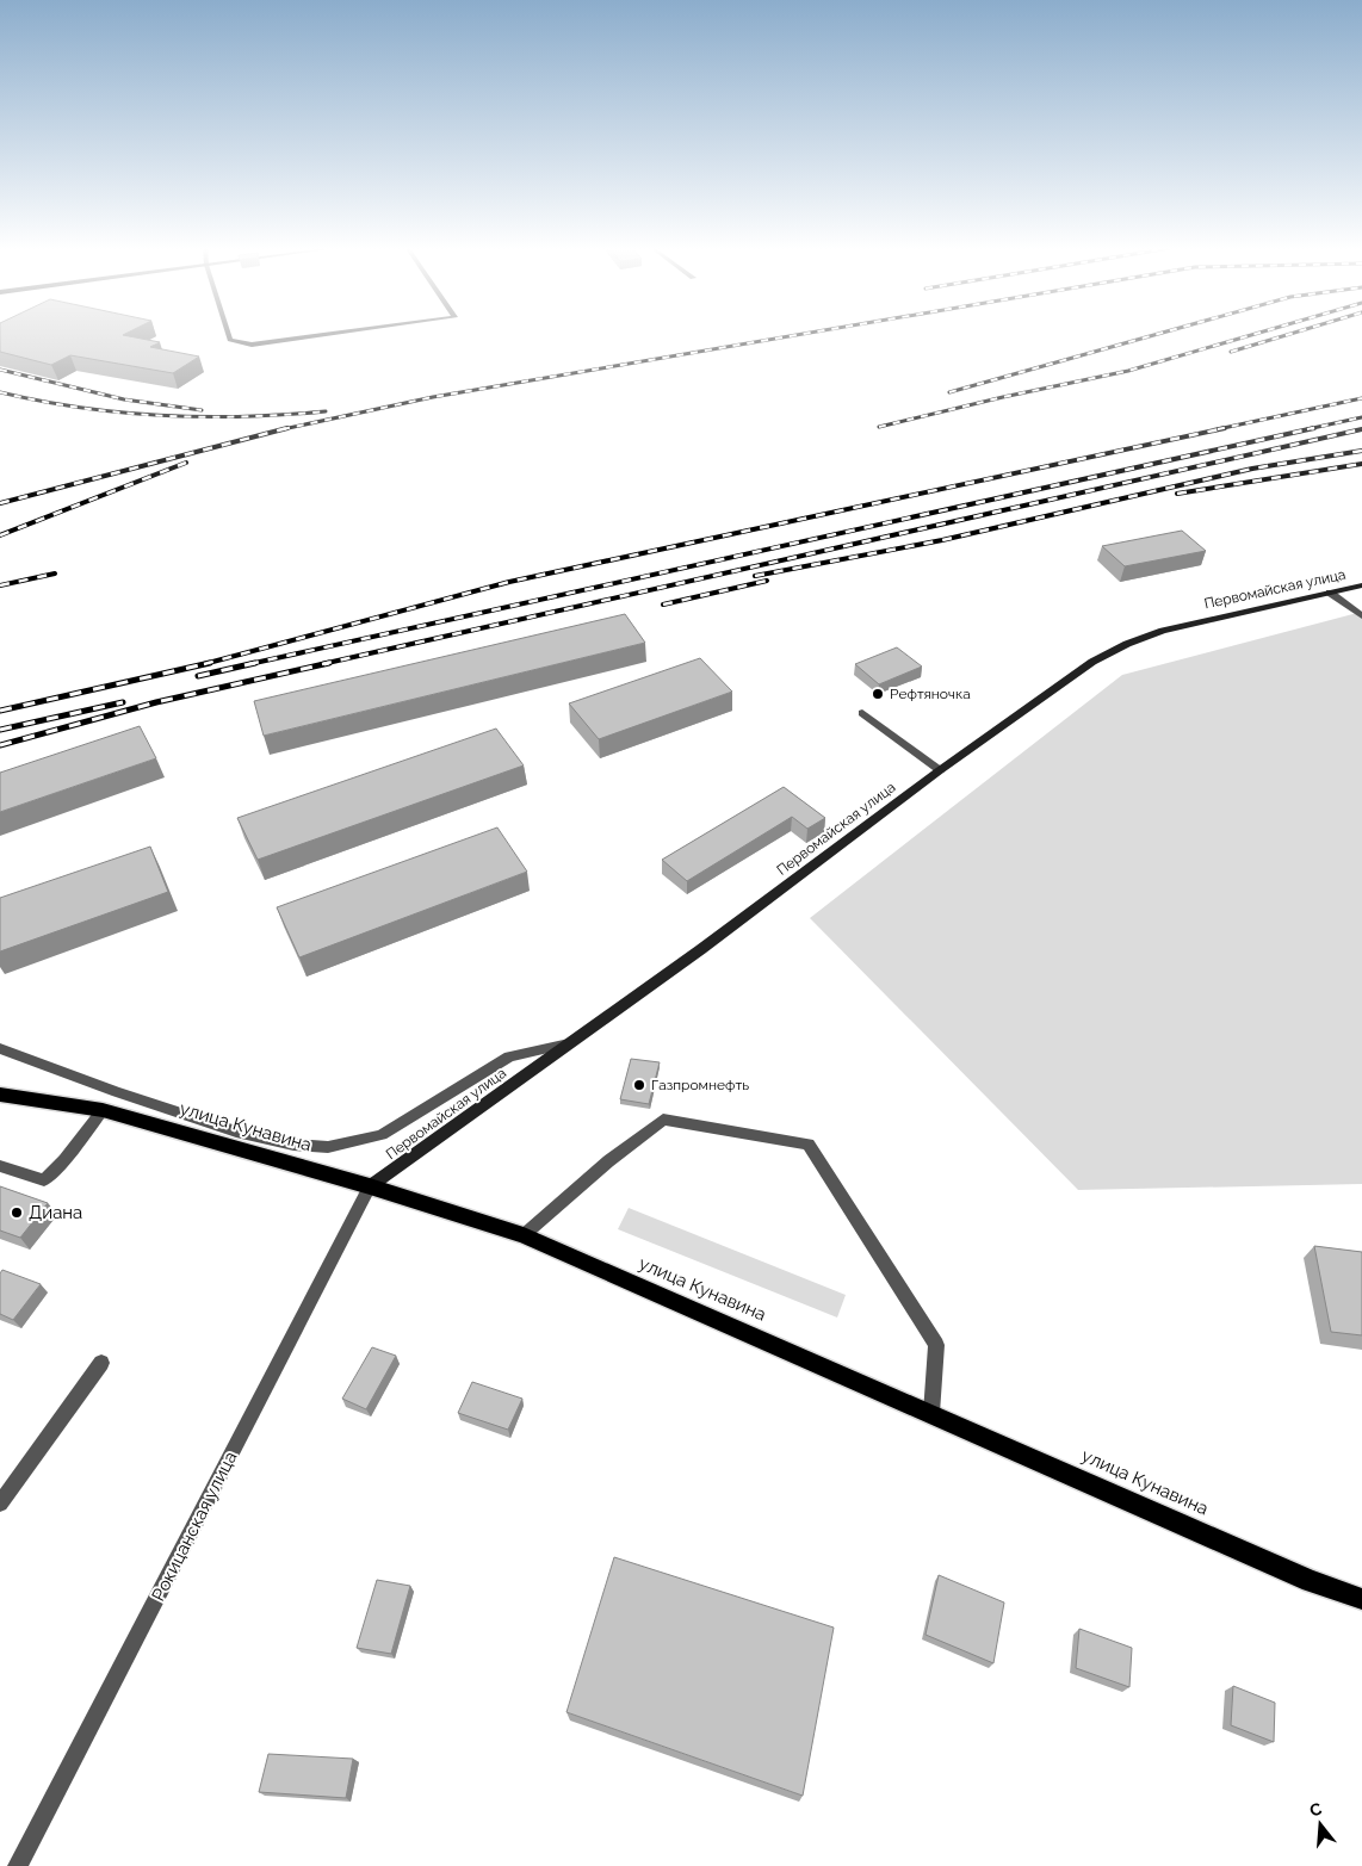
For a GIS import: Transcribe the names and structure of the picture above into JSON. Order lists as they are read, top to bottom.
{
  "streets": {
    "main road": ["Первомайская улица", "улица Кунавина"],
    "street": ["Рокицанская улица"]
  },
  "crossings": [
    ["Первомайская улица", "улица Кунавина"],
    ["Первомайская улица", "Рокицанская улица"],
    ["улица Кунавина", "Рокицанская улица"]
  ],
  "places": ["Рефтяночка", "Газпромнефть", "Диана"],
  "north": "top"
}
